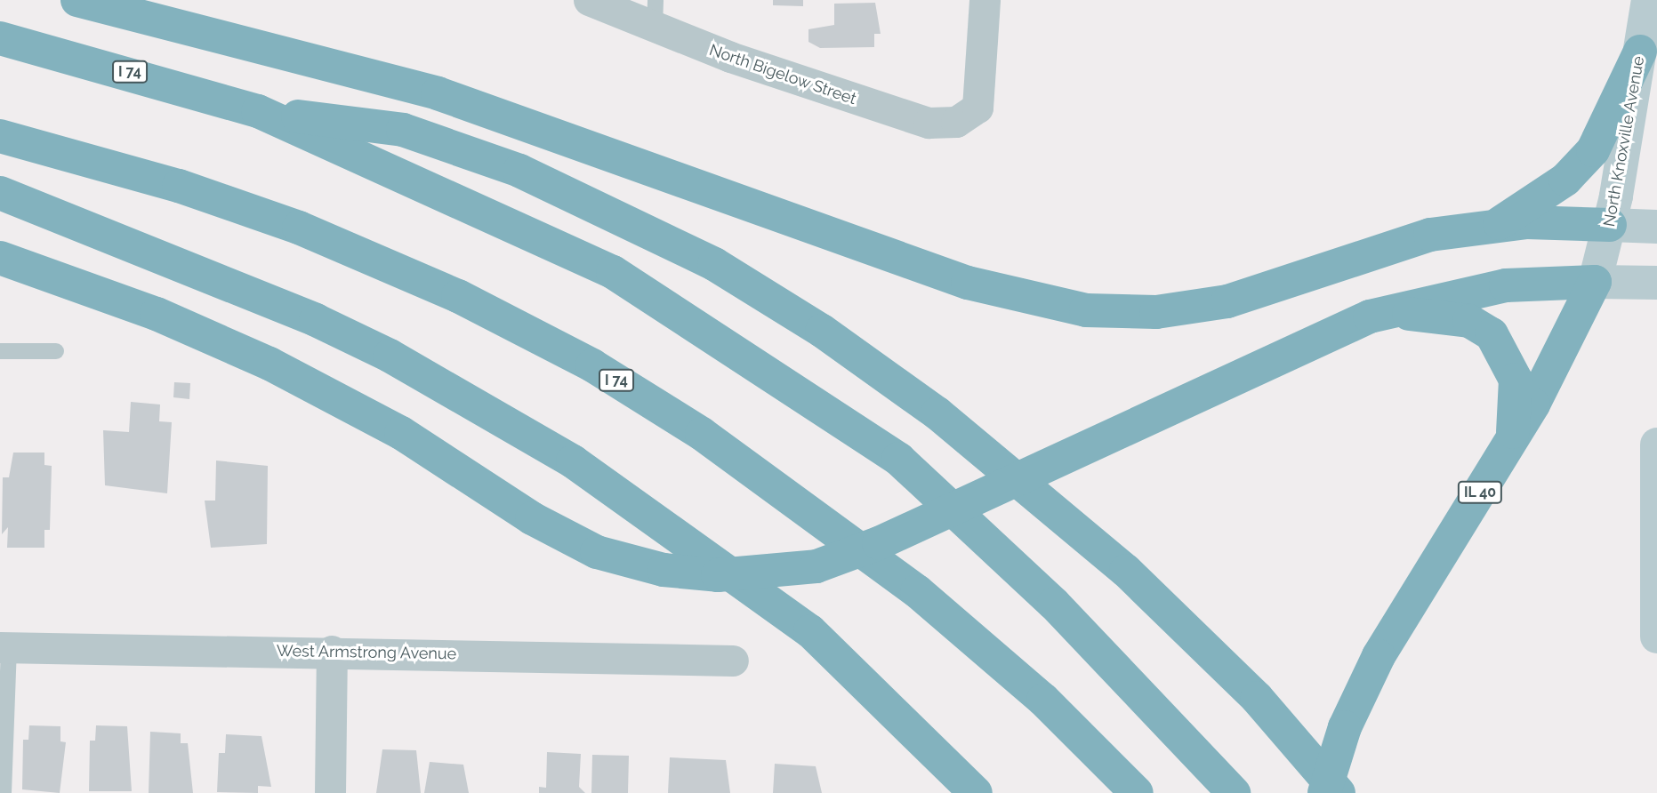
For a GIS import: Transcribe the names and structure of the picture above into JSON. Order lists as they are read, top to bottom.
{
  "streets": {
    "highway": ["I 74", "IL 40"],
    "main road": ["North Knoxville Avenue"],
    "street": ["North Bigelow Street", "West Armstrong Avenue"]
  },
  "crossings": [
    ["North Knoxville Avenue", "IL 40"]
  ]
}
